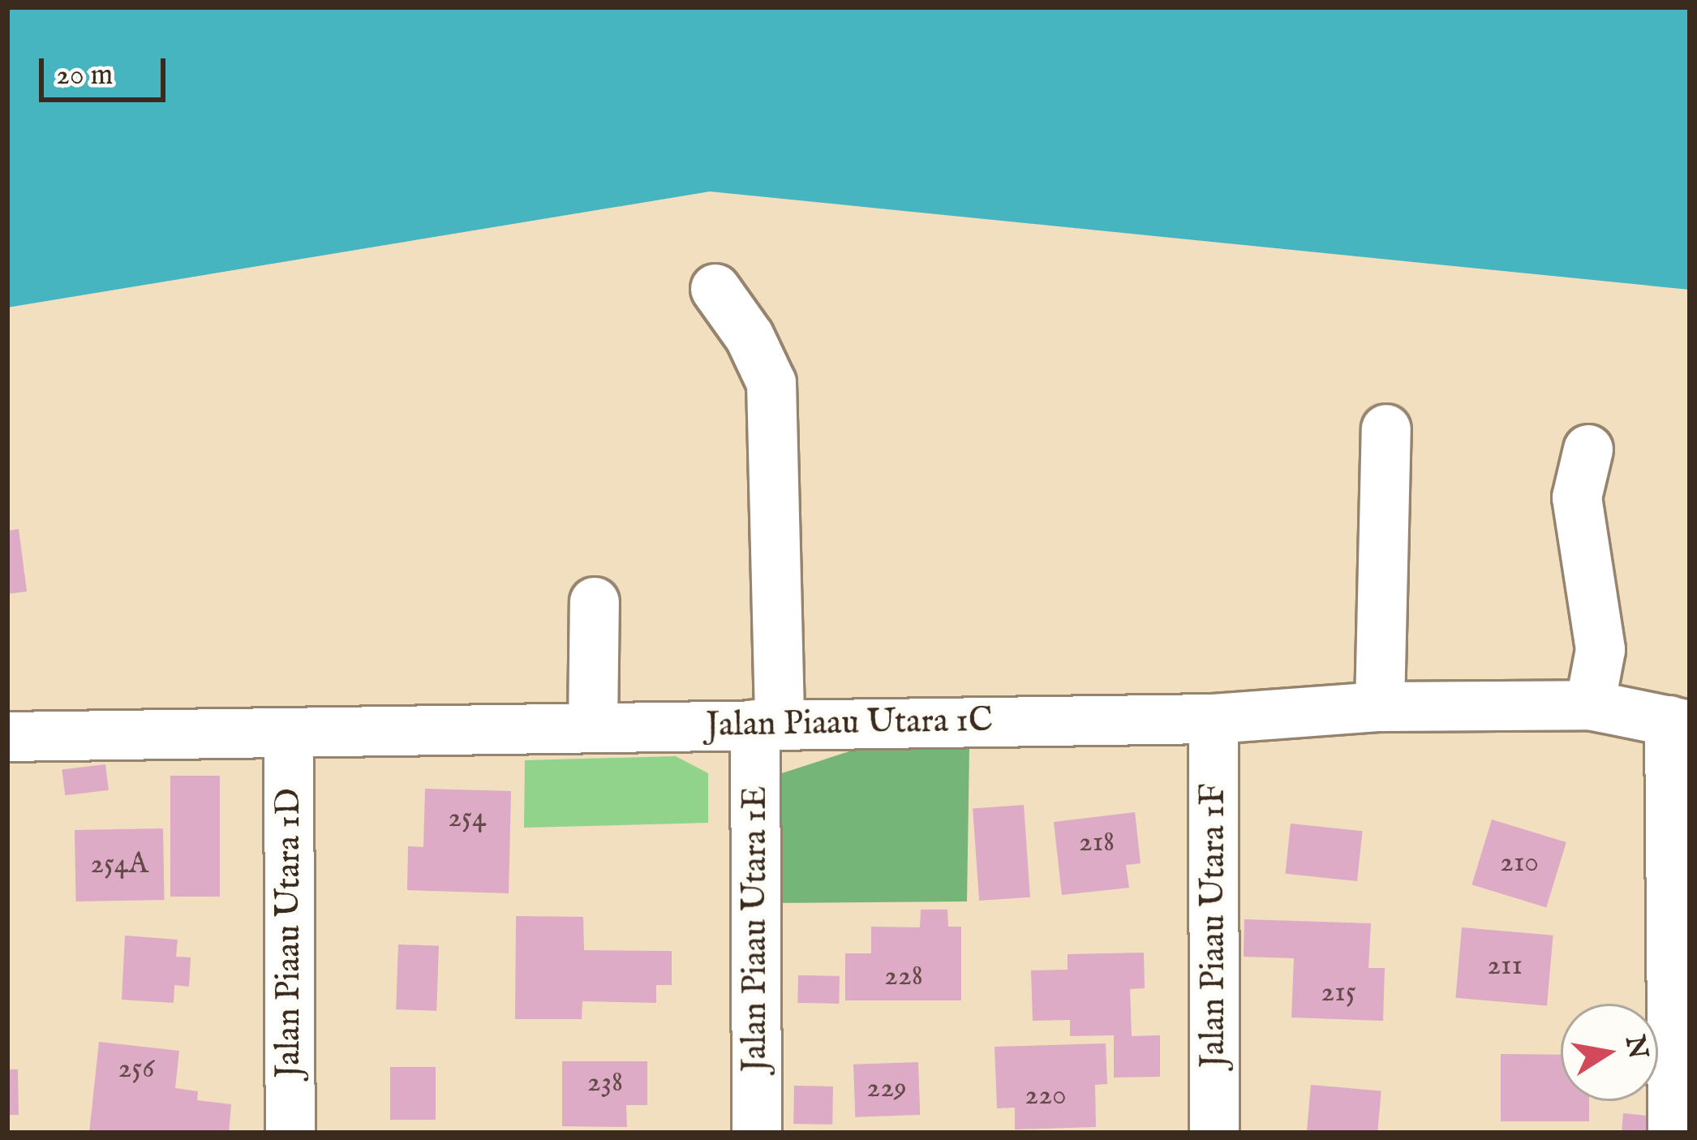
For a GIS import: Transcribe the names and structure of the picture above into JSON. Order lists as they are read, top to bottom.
{
  "streets": {
    "street": [
      "Jalan Piaau Utara 1C",
      "Jalan Piaau Utara 1F",
      "Jalan Piaau Utara 1E",
      "Jalan Piaau Utara 1D"
    ]
  },
  "crossings": [
    ["Jalan Piaau Utara 1C", "Jalan Piaau Utara 1F"],
    ["Jalan Piaau Utara 1C", "Jalan Piaau Utara 1E"],
    ["Jalan Piaau Utara 1C", "Jalan Piaau Utara 1D"]
  ],
  "house_numbers": [
    "254",
    "218",
    "210",
    "254A",
    "211",
    "228",
    "215",
    "256",
    "238",
    "229",
    "220"
  ],
  "scale_bar": "20 m",
  "north": "right"
}
